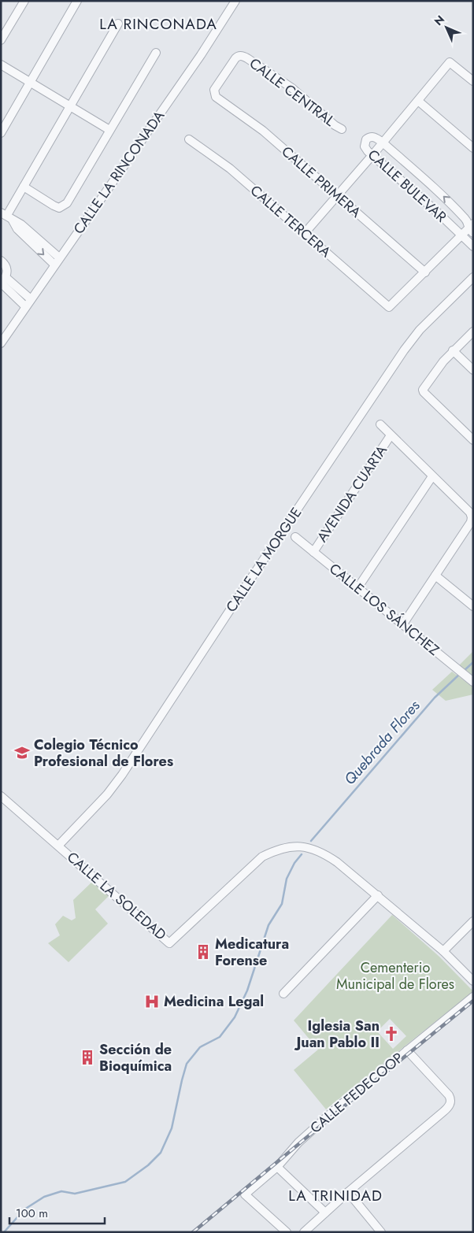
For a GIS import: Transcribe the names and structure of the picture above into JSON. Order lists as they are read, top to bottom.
{
  "streets": {
    "street": [
      "CALLE CENTRAL",
      "CALLE LA RINCONADA",
      "CALLE PRIMERA",
      "CALLE BULEVAR",
      "CALLE TERCERA",
      "AVENIDA CUARTA",
      "CALLE LA MORGUE",
      "CALLE LOS SÁNCHEZ",
      "CALLE LA SOLEDAD",
      "CALLE FEDECOOP"
    ]
  },
  "crossings": [
    ["CALLE CENTRAL", "CALLE PRIMERA"],
    ["CALLE PRIMERA", "CALLE TERCERA"],
    ["AVENIDA CUARTA", "CALLE LOS SÁNCHEZ"],
    ["CALLE LA MORGUE", "CALLE LA SOLEDAD"]
  ],
  "districts": ["LA RINCONADA", "LA TRINIDAD"],
  "water": ["Quebrada Flores"],
  "parks": ["Cementerio Municipal de Flores"],
  "places": {
    "school or university": ["Colegio Técnico Profesional de Flores"],
    "building": ["Medicatura Forense", "Sección de Bioquímica"],
    "hospital": ["Medicina Legal"],
    "church": ["Iglesia San Juan Pablo II"]
  },
  "scale_bar": "100 m",
  "north": "top left"
}
